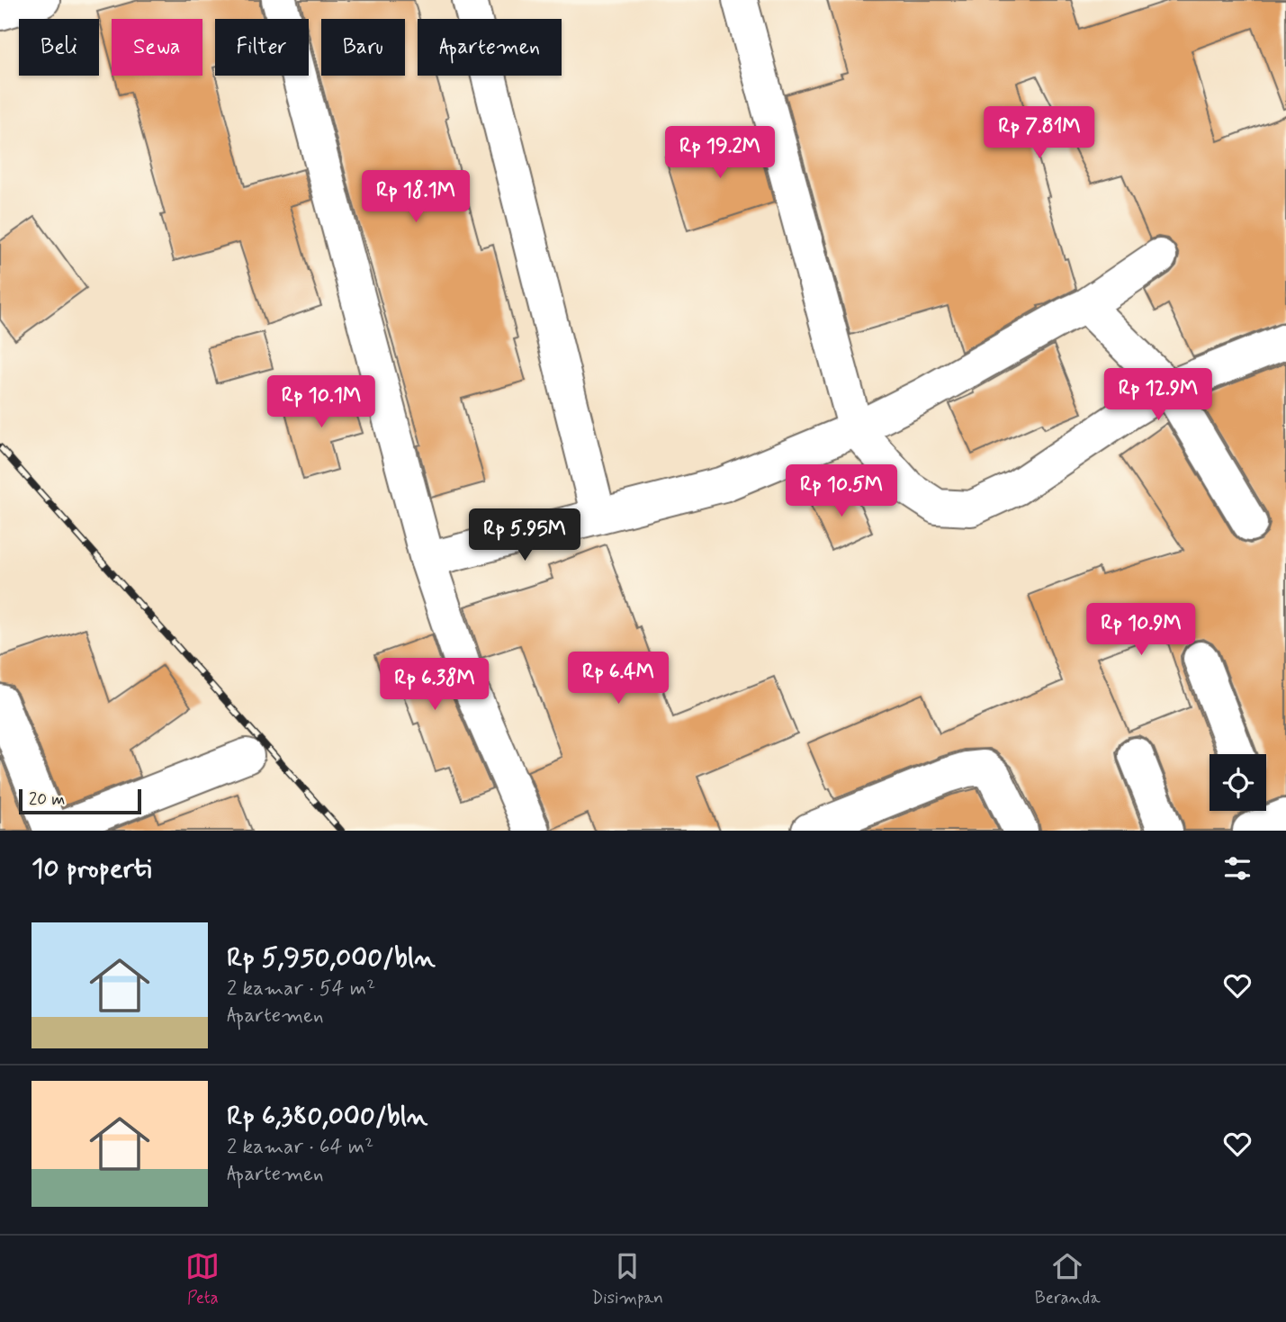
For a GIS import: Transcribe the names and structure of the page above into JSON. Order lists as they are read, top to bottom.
{
  "scale_bar": "20 m",
  "page": {
    "chip": [
      "Beli",
      "Sewa",
      "Filter",
      "Baru",
      "Apartemen"
    ],
    "price": [
      "Rp 7.81M",
      "Rp 19.2M",
      "Rp 18.1M",
      "Rp 12.9M",
      "Rp 10.1M",
      "Rp 10.5M",
      "Rp 5.95M",
      "Rp 10.9M",
      "Rp 6.4M",
      "Rp 6.38M"
    ],
    "scale": "20 m",
    "heading": "10 properti",
    "list": [
      {
        "name": "Rp 5,950,000/bln",
        "note": "2 kamar · 54 m² · Apartemen"
      },
      {
        "name": "Rp 6,380,000/bln",
        "note": "2 kamar · 64 m² · Apartemen"
      }
    ],
    "tabs": ["Peta", "Disimpan", "Beranda"]
  }
}
